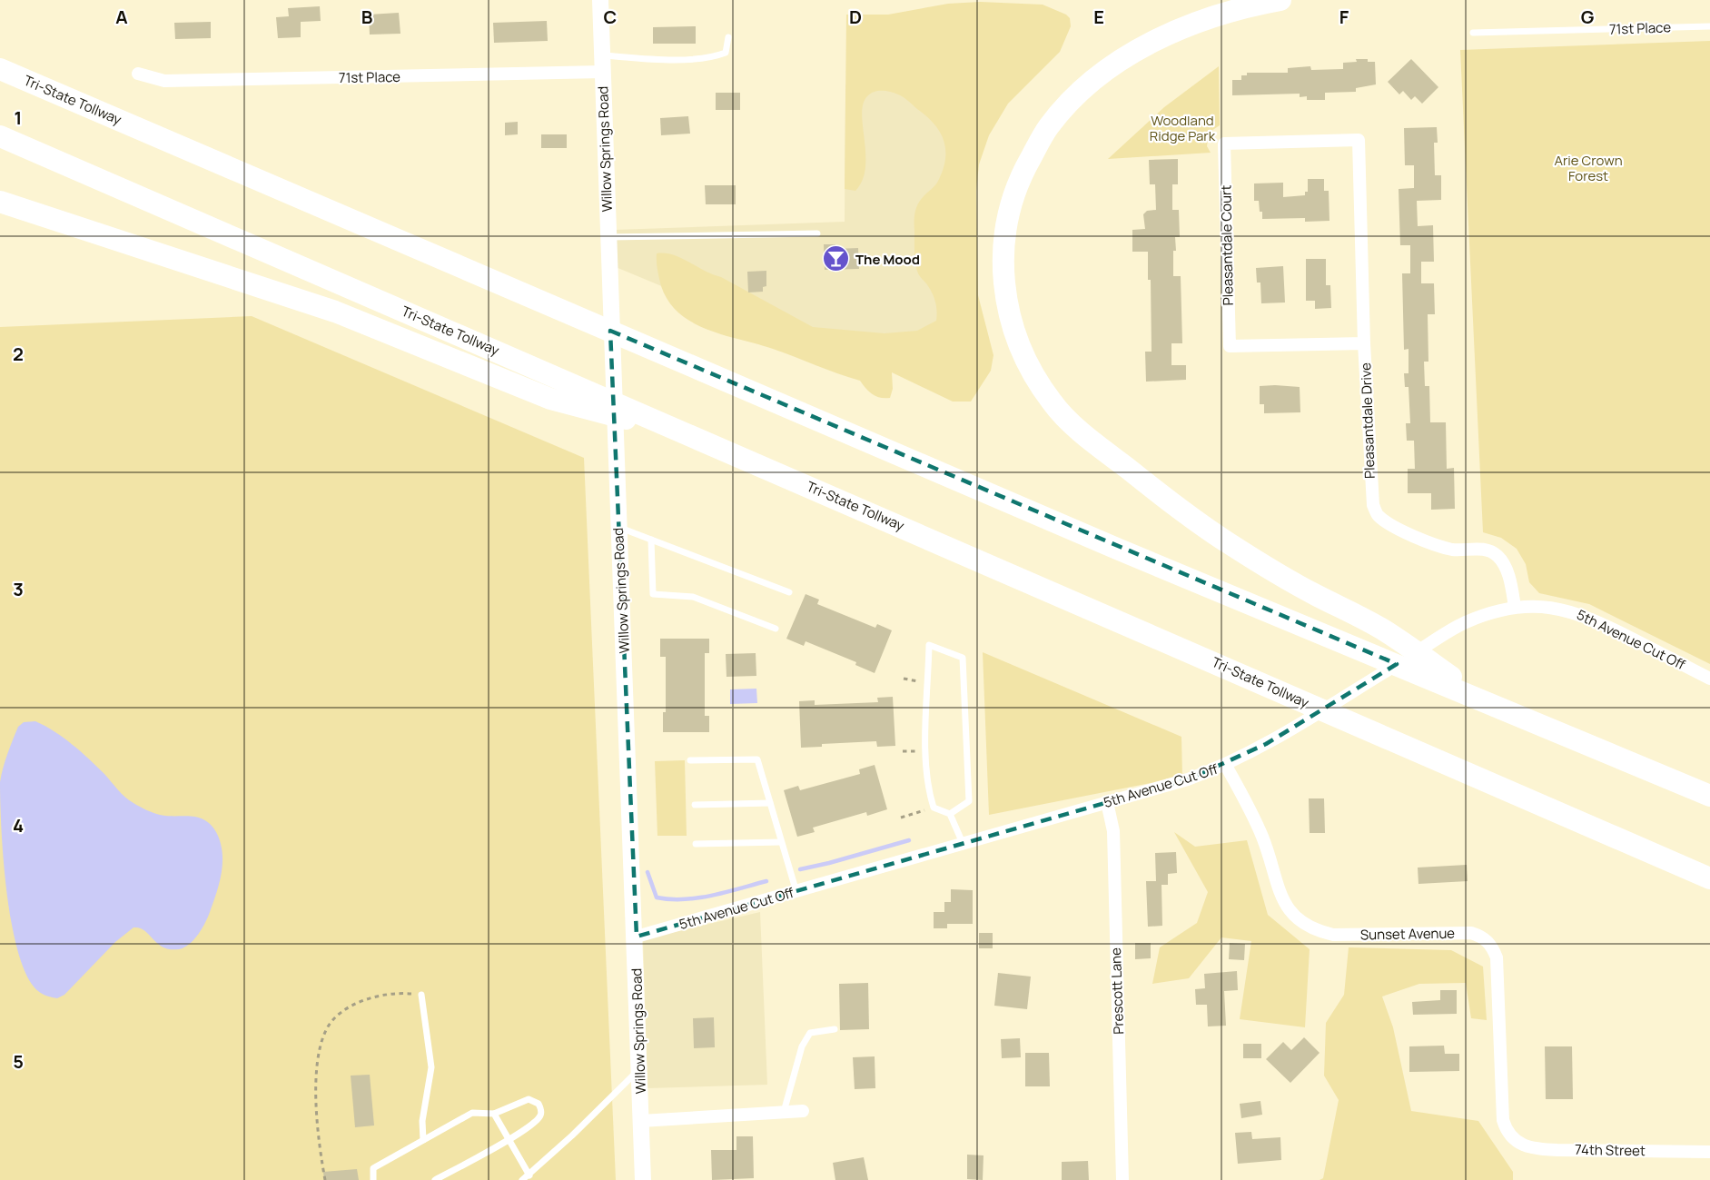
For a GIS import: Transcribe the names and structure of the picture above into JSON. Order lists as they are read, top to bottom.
{
  "streets": {
    "highway": ["Tri-State Tollway"],
    "main road": ["Willow Springs Road"],
    "street": [
      "71st Place",
      "Pleasantdale Court",
      "Pleasantdale Drive",
      "5th Avenue Cut Off",
      "Sunset Avenue",
      "Prescott Lane",
      "74th Street"
    ]
  },
  "crossings": [
    ["71st Place", "Willow Springs Road"],
    ["Willow Springs Road", "5th Avenue Cut Off"],
    ["Pleasantdale Court", "Pleasantdale Drive"],
    ["Pleasantdale Drive", "5th Avenue Cut Off"],
    ["5th Avenue Cut Off", "Sunset Avenue"],
    ["5th Avenue Cut Off", "Prescott Lane"],
    ["Sunset Avenue", "74th Street"]
  ],
  "parks": ["Woodland Ridge Park", "Arie Crown Forest"],
  "places": {
    "bar": ["The Mood"]
  },
  "grid": {
    "columns": [
      "A",
      "B",
      "C",
      "D",
      "E",
      "F",
      "G"
    ],
    "rows": [
      "1",
      "2",
      "3",
      "4",
      "5"
    ]
  }
}
